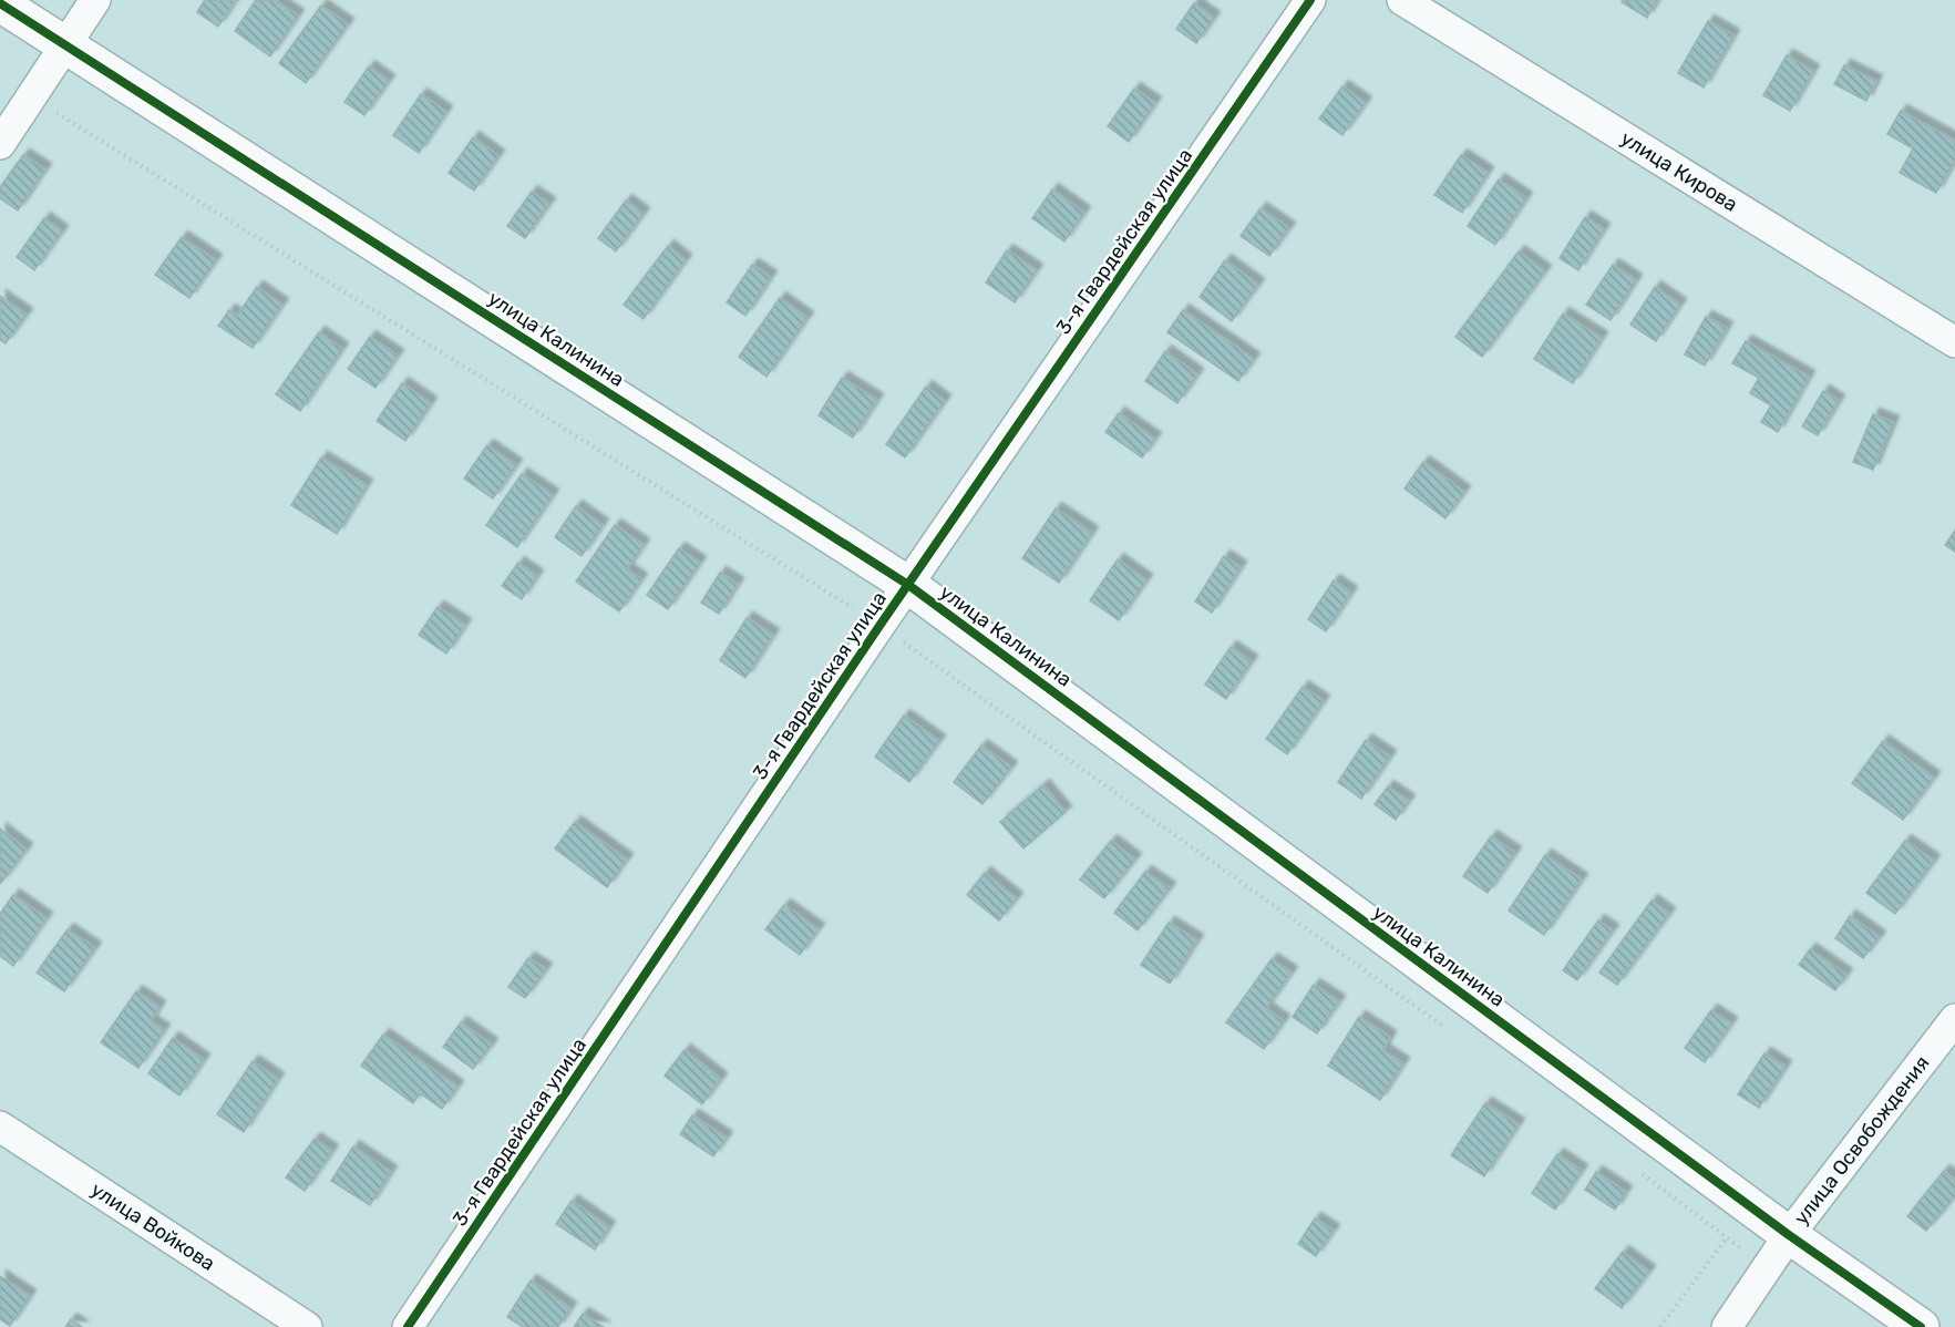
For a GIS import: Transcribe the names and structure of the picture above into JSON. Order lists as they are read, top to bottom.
{
  "streets": {
    "street": [
      "улица Кирова",
      "3-я Гвардейская улица",
      "улица Калинина",
      "улица Освобождения",
      "улица Войкова"
    ]
  },
  "crossings": [
    ["3-я Гвардейская улица", "улица Калинина"],
    ["улица Калинина", "улица Освобождения"]
  ]
}
